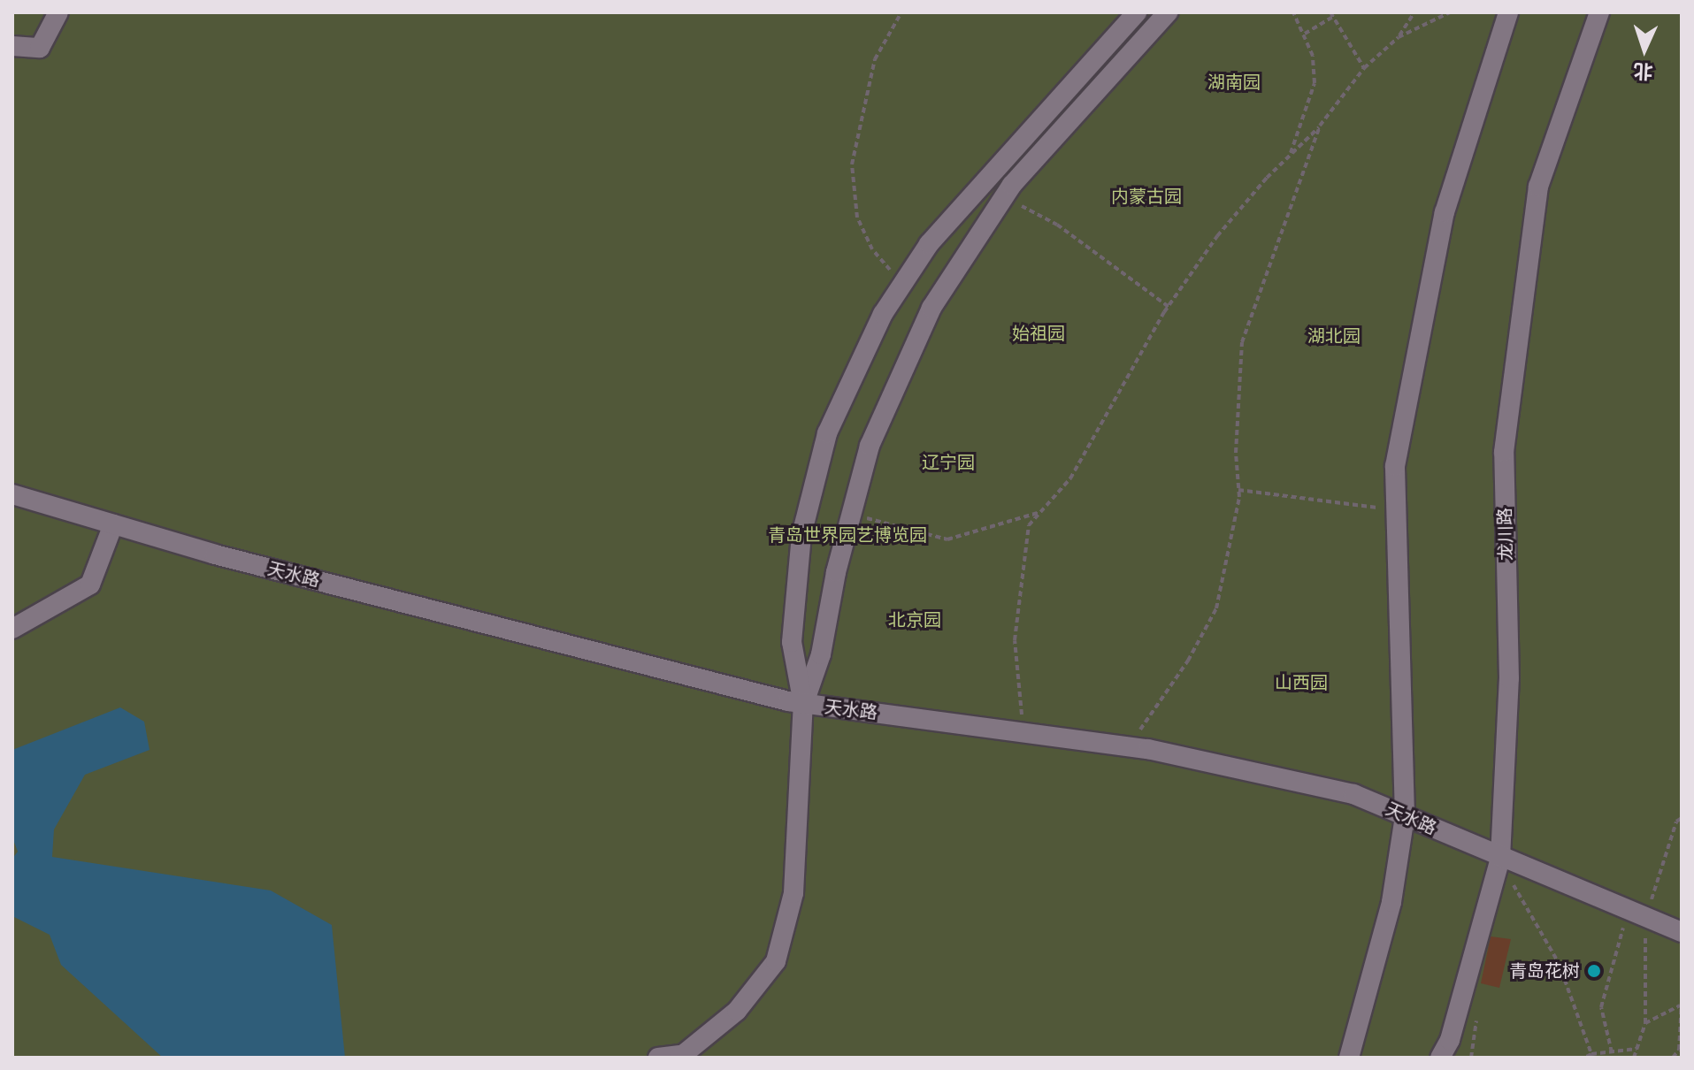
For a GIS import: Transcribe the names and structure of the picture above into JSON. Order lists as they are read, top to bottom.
{
  "streets": {
    "street": ["龙川路", "天水路"]
  },
  "crossings": [
    ["龙川路", "天水路"]
  ],
  "parks": [
    "湖南园",
    "内蒙古园",
    "始祖园",
    "湖北园",
    "辽宁园",
    "青岛世界园艺博览园",
    "北京园",
    "山西园"
  ],
  "places": ["青岛花树"],
  "north": "bottom"
}
